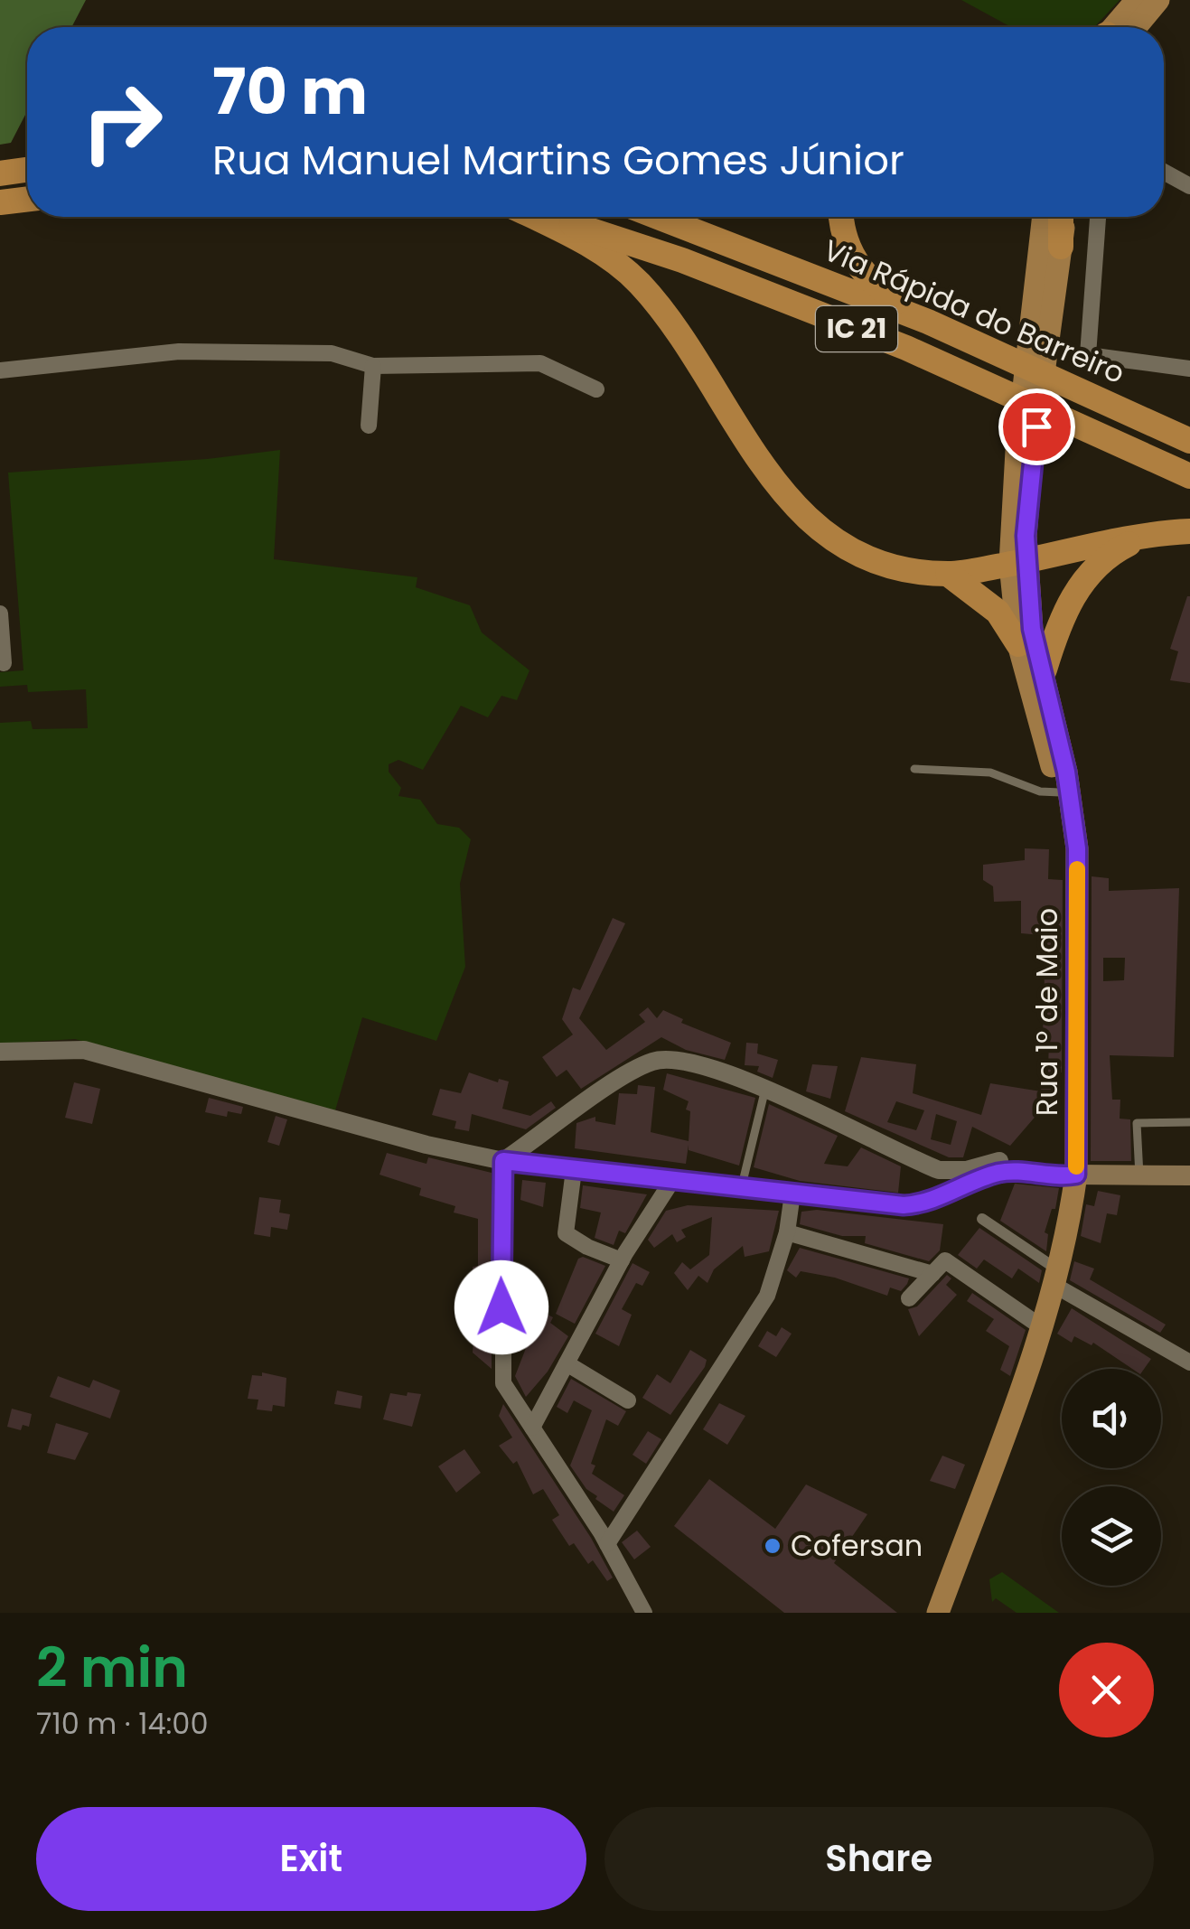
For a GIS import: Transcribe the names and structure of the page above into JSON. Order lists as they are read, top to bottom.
{
  "streets": {
    "highway": ["Via Rápida do Barreiro", "IC 21"],
    "main road": ["Rua 1º de Maio"]
  },
  "places": ["Cofersan"],
  "page": {
    "turn": ["70 m", "Rua Manuel Martins Gomes Júnior"],
    "heading": ["2 min", "710 m · 14:00"],
    "buttons": ["Exit", "Share"]
  }
}
